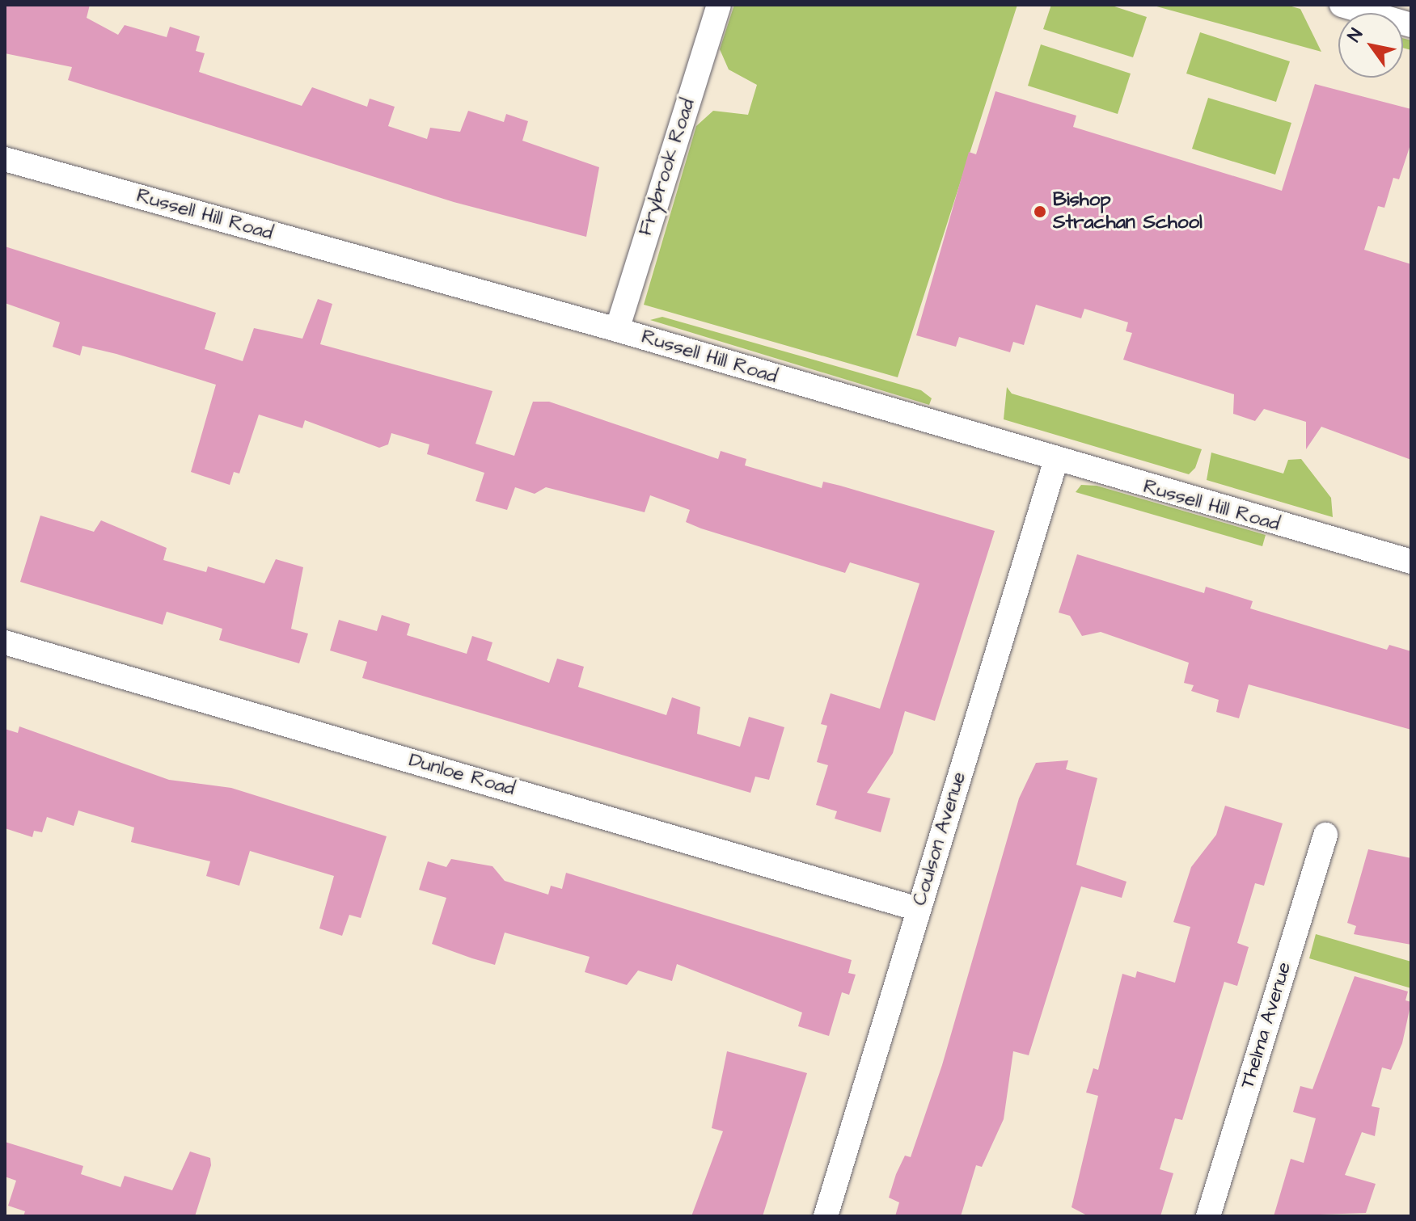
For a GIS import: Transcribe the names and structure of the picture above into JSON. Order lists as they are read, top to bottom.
{
  "streets": {
    "street": [
      "Frybrook Road",
      "Russell Hill Road",
      "Dunloe Road",
      "Coulson Avenue",
      "Thelma Avenue"
    ]
  },
  "crossings": [
    ["Frybrook Road", "Russell Hill Road"],
    ["Russell Hill Road", "Coulson Avenue"],
    ["Dunloe Road", "Coulson Avenue"]
  ],
  "places": ["Bishop Strachan School"],
  "north": "top left"
}
